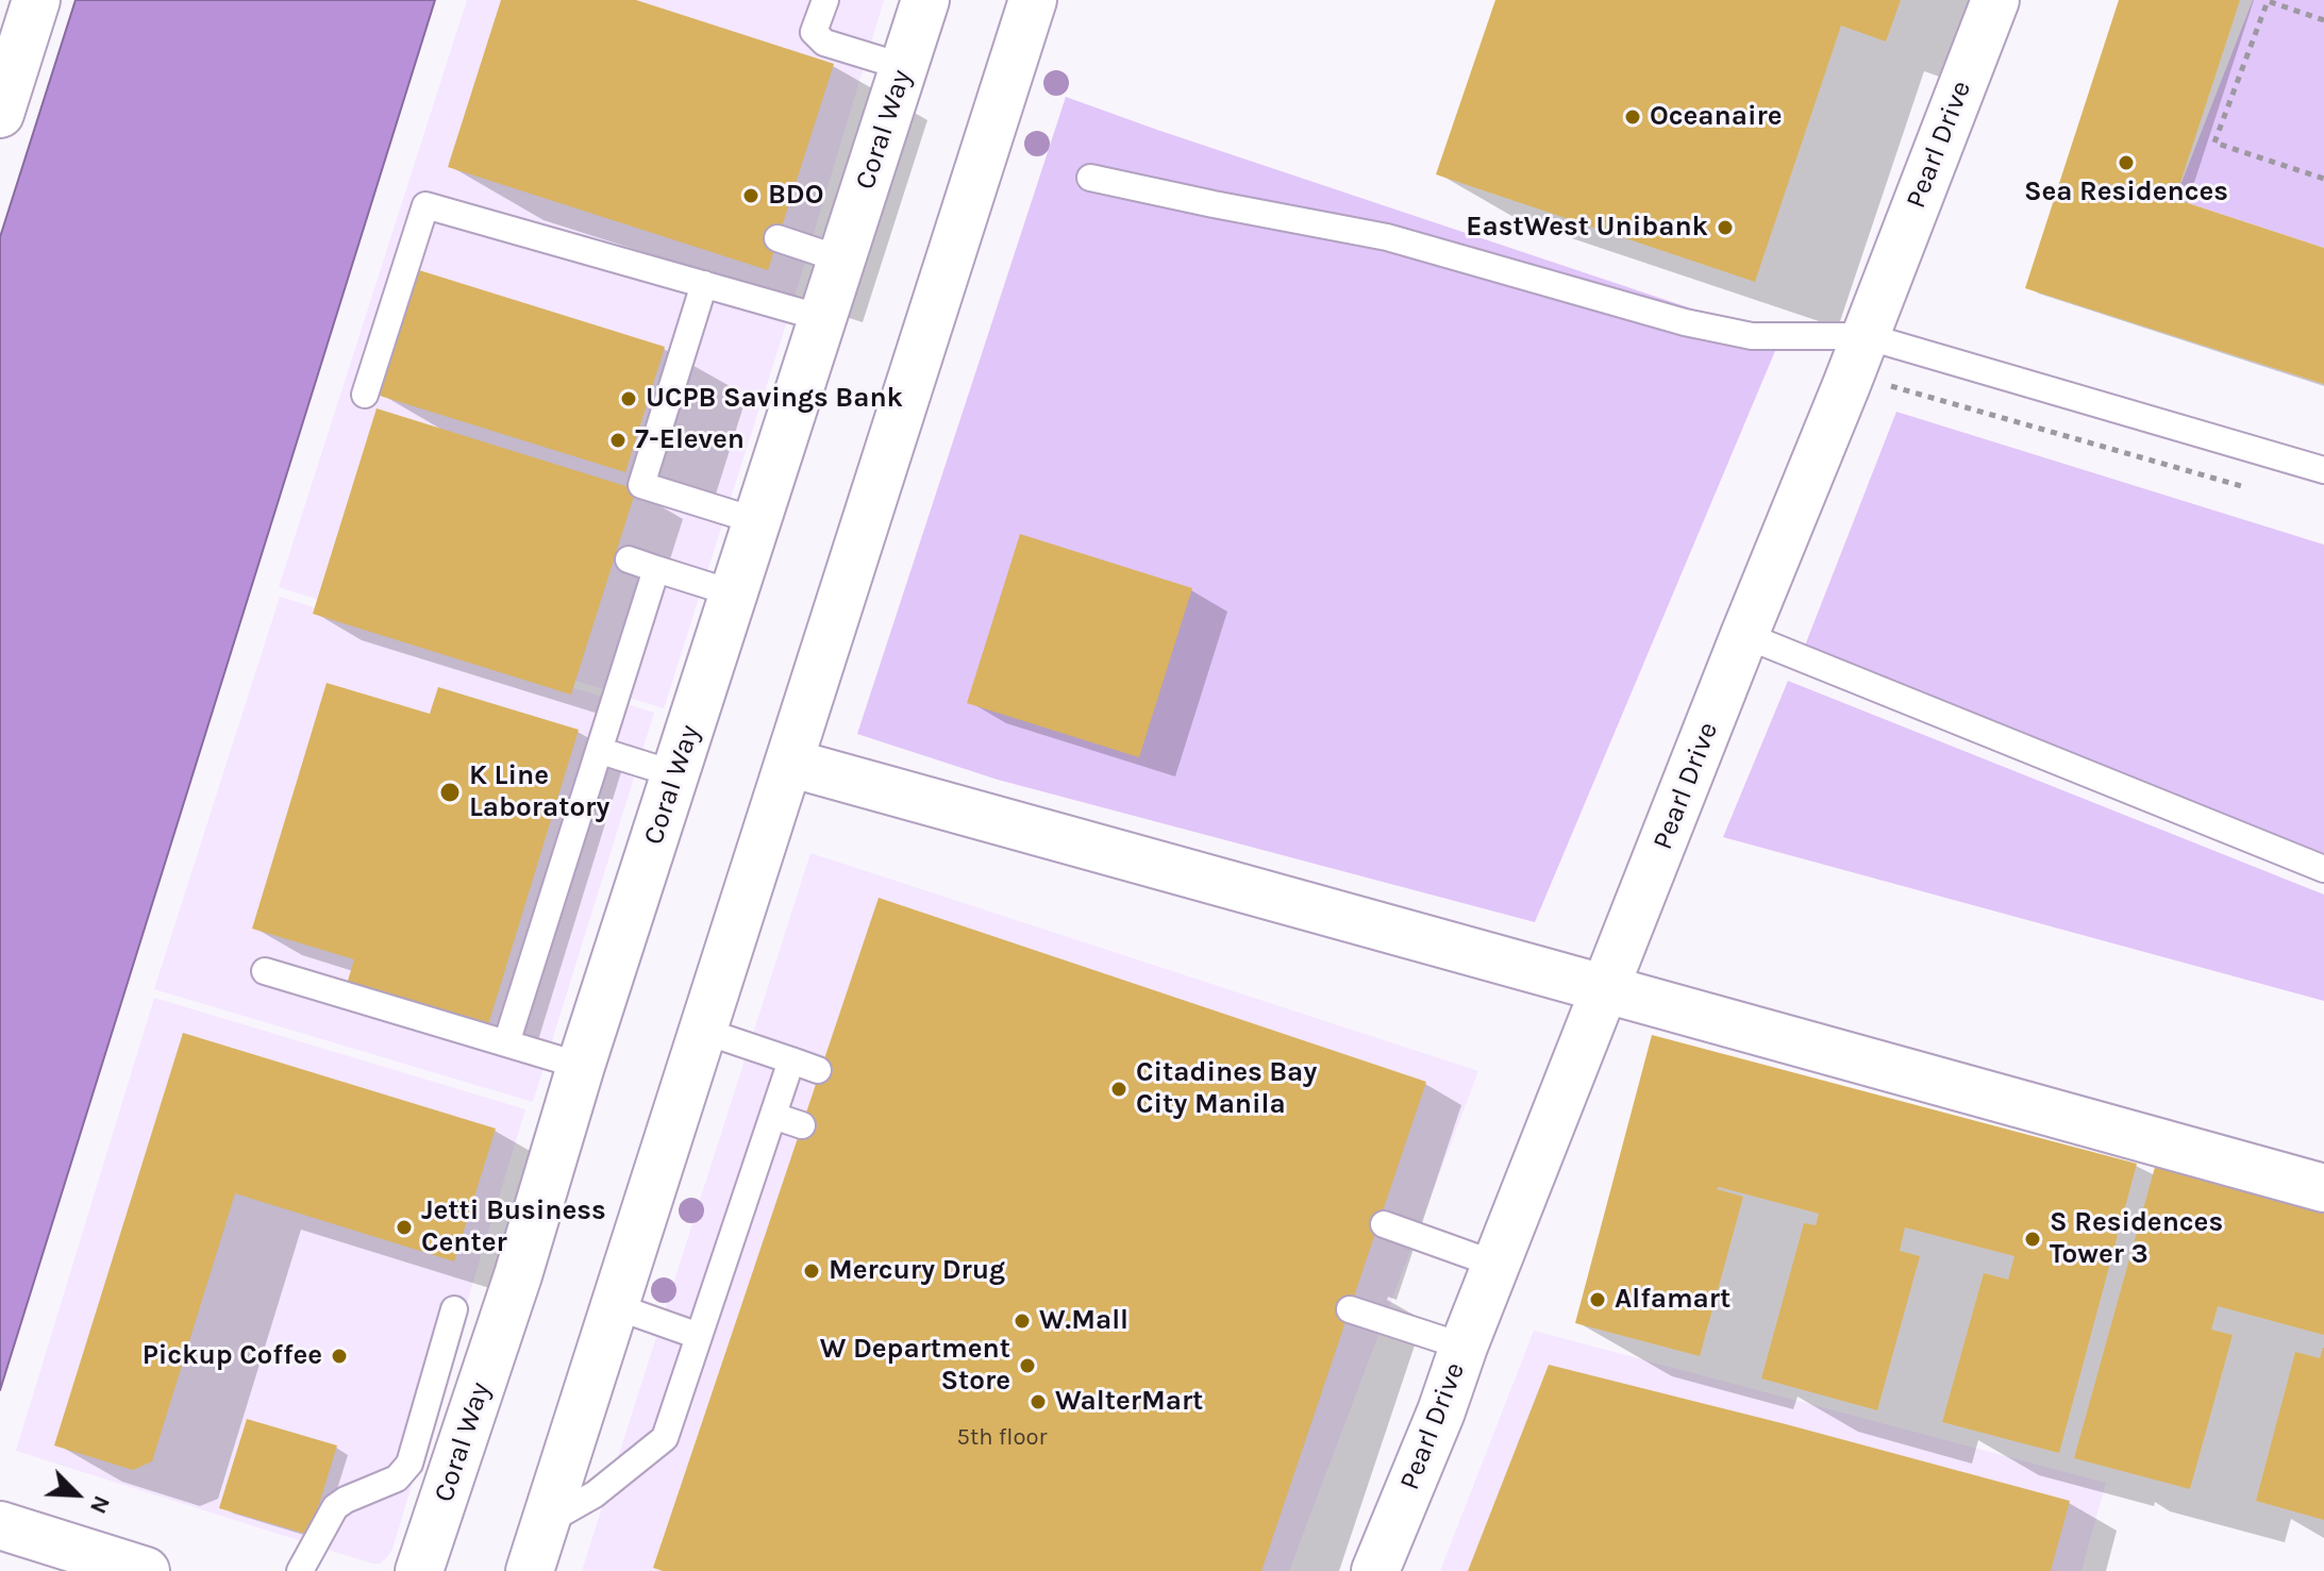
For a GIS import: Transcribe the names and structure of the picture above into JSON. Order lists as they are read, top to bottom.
{
  "streets": {
    "street": ["Coral Way", "Pearl Drive"]
  },
  "places": [
    "Oceanaire",
    "Sea Residences",
    "BDO",
    "EastWest Unibank",
    "UCPB Savings Bank",
    "7-Eleven",
    "K Line Laboratory",
    "Citadines Bay City Manila",
    "Jetti Business Center",
    "S Residences Tower 3",
    "Mercury Drug",
    "Alfamart",
    "W.Mall",
    "Pickup Coffee",
    "W Department Store",
    "WalterMart"
  ],
  "house_numbers": ["5th floor"],
  "north": "bottom right"
}
